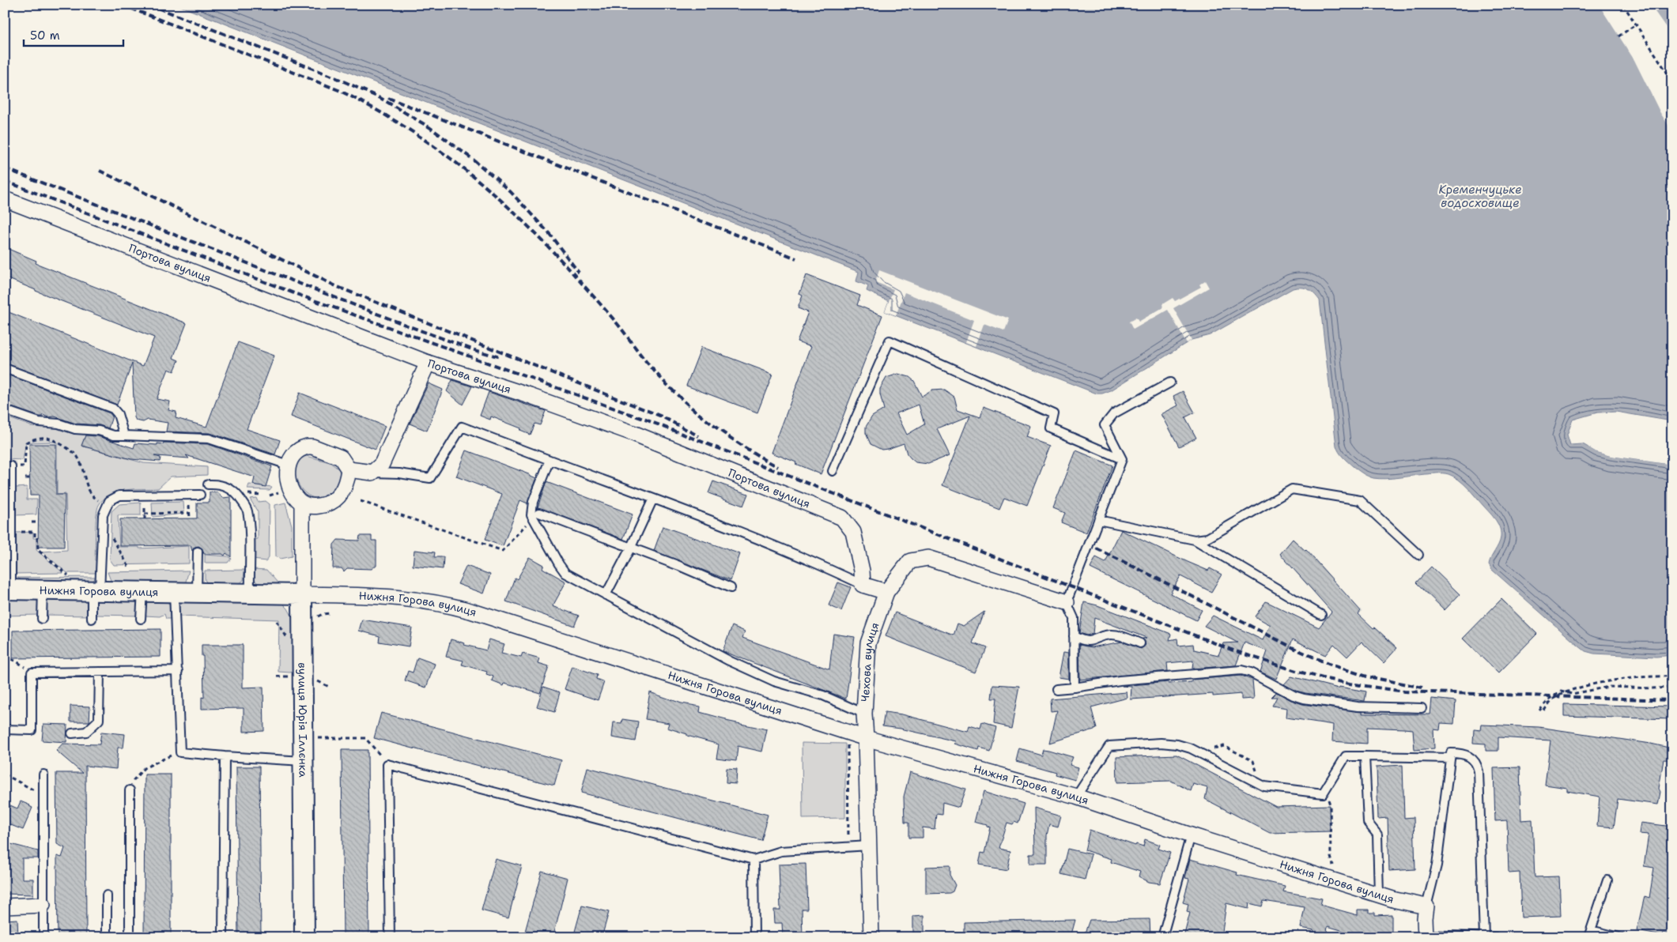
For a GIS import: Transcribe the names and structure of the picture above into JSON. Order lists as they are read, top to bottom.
{
  "streets": {
    "street": [
      "Портова вулиця",
      "Нижня Горова вулиця",
      "Чехова вулиця",
      "вулиця Юрія Іллєнка"
    ]
  },
  "crossings": [
    ["Нижня Горова вулиця", "Чехова вулиця"],
    ["Нижня Горова вулиця", "вулиця Юрія Іллєнка"]
  ],
  "water": ["Кременчуцьке водосховище"],
  "scale_bar": "50 m"
}
